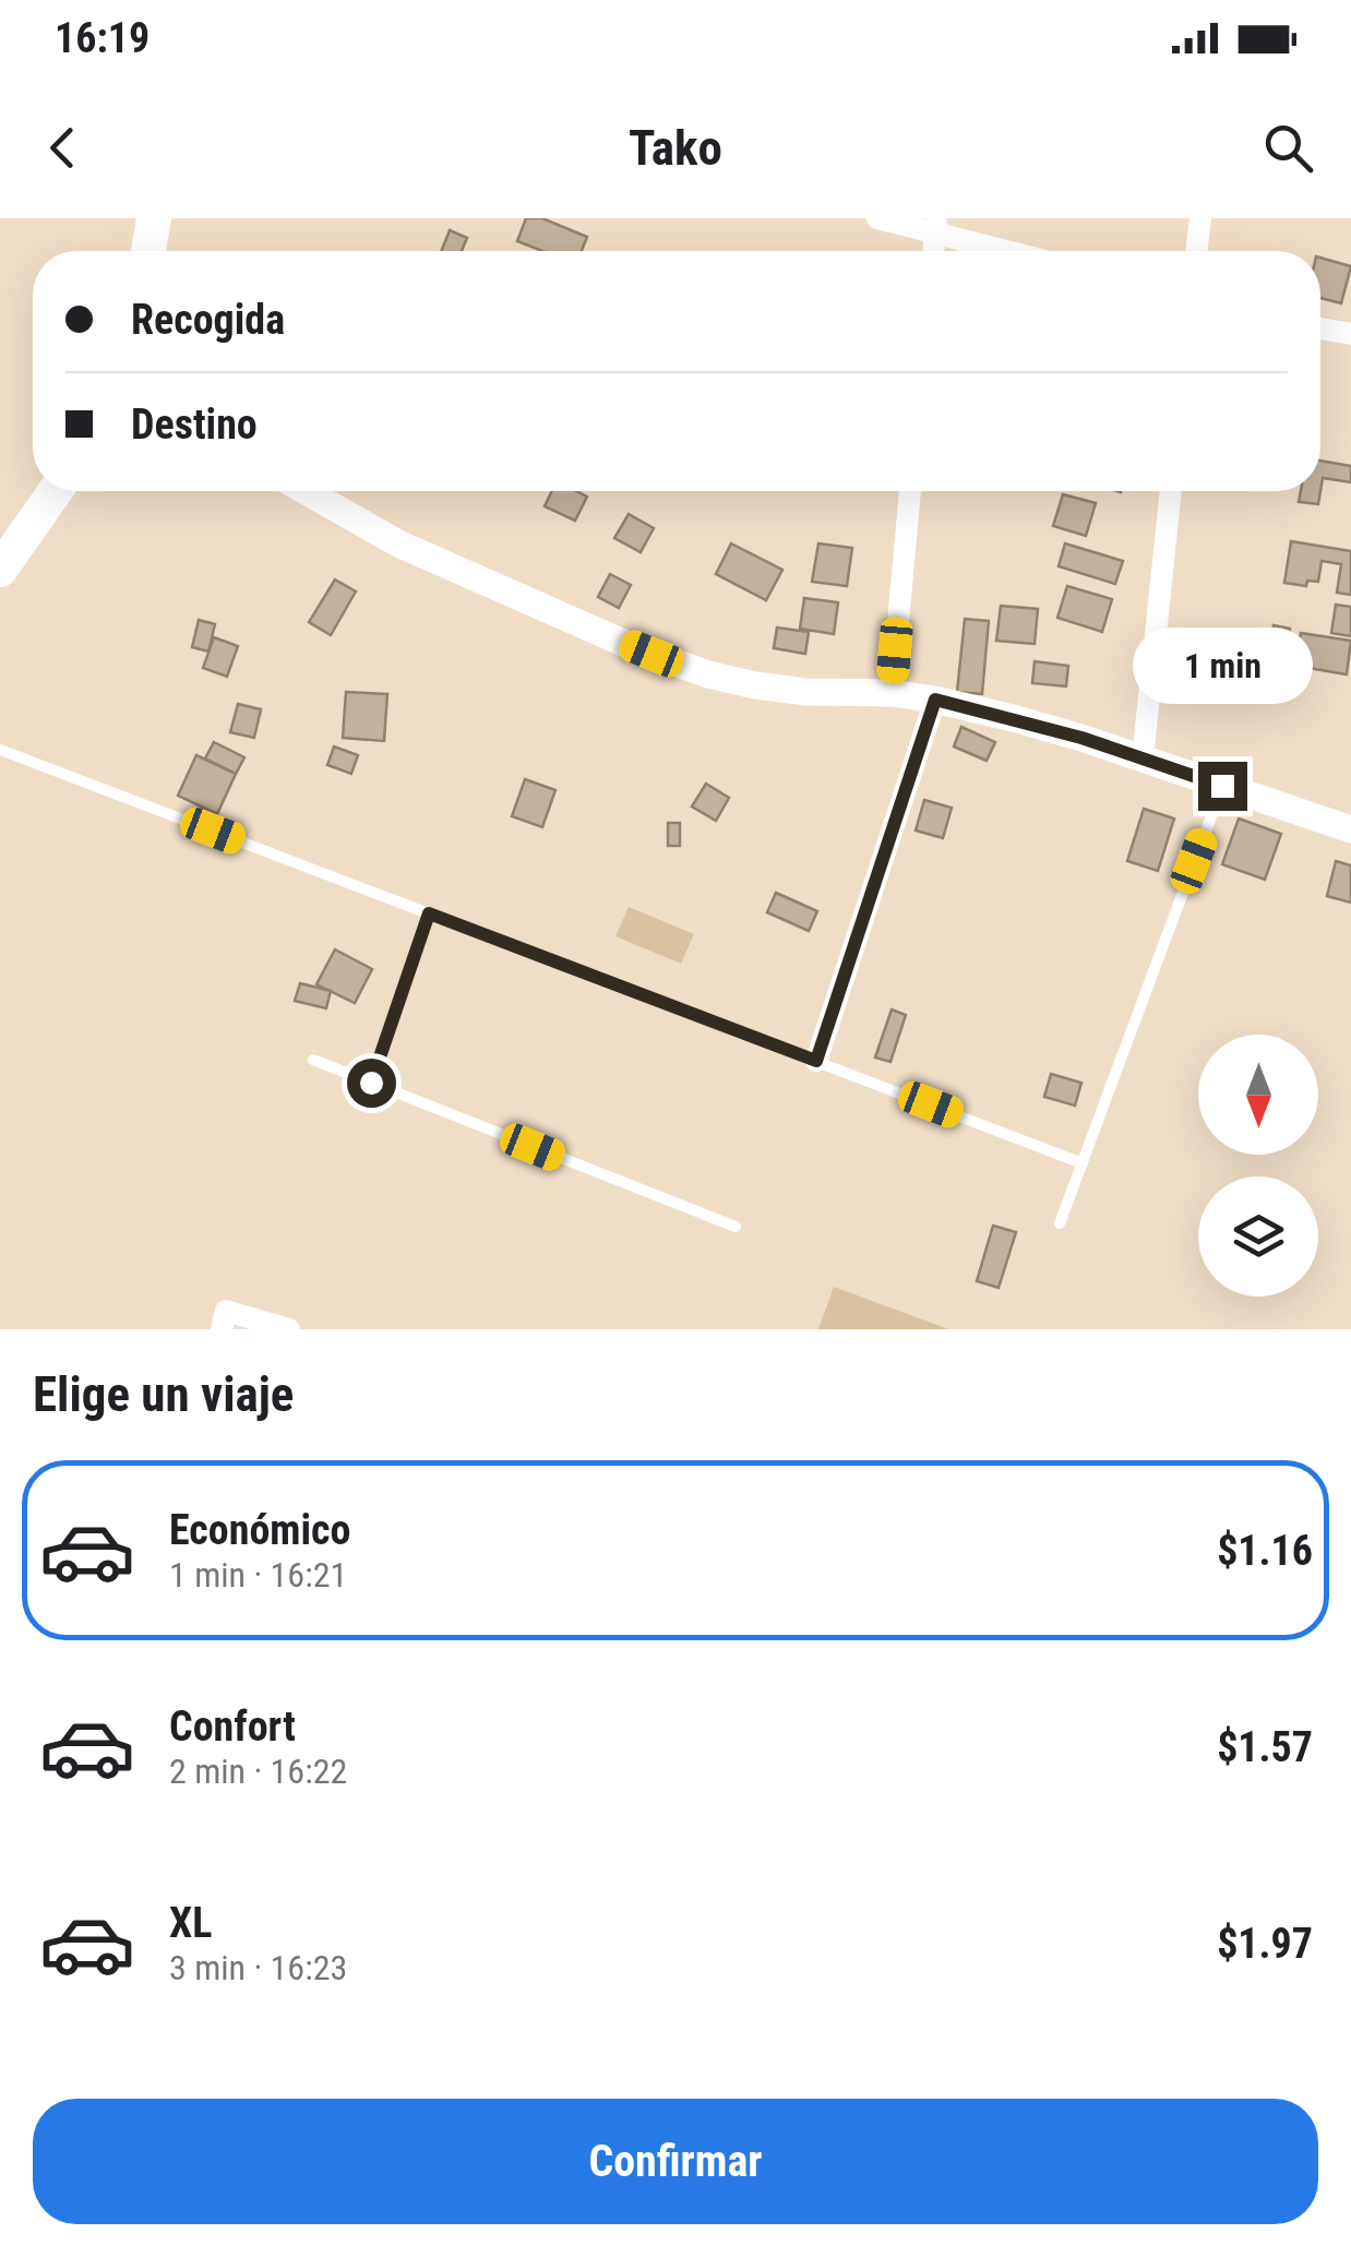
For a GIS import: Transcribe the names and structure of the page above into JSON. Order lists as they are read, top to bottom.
{
  "north": "bottom",
  "page": {
    "status": "16:19",
    "header": "Tako",
    "banner": ["Recogida", "Destino"],
    "bubble": "1 min",
    "heading": "Elige un viaje",
    "list": [
      {
        "name": "Económico",
        "note": "1 min · 16:21",
        "value": "$1.16"
      },
      {
        "name": "Confort",
        "note": "2 min · 16:22",
        "value": "$1.57"
      },
      {
        "name": "XL",
        "note": "3 min · 16:23",
        "value": "$1.97"
      }
    ],
    "buttons": "Confirmar"
  }
}
